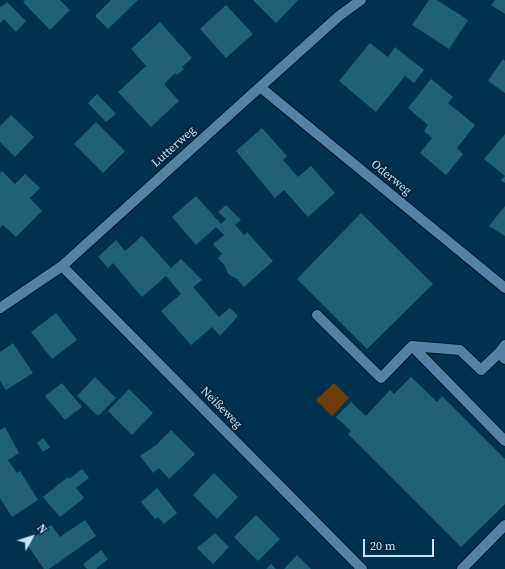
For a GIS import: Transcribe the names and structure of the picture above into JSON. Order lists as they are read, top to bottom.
{
  "streets": {
    "street": ["Lutterweg", "Oderweg", "Neißeweg"]
  },
  "crossings": [
    ["Lutterweg", "Oderweg"],
    ["Lutterweg", "Neißeweg"]
  ],
  "scale_bar": "20 m",
  "north": "top right"
}
